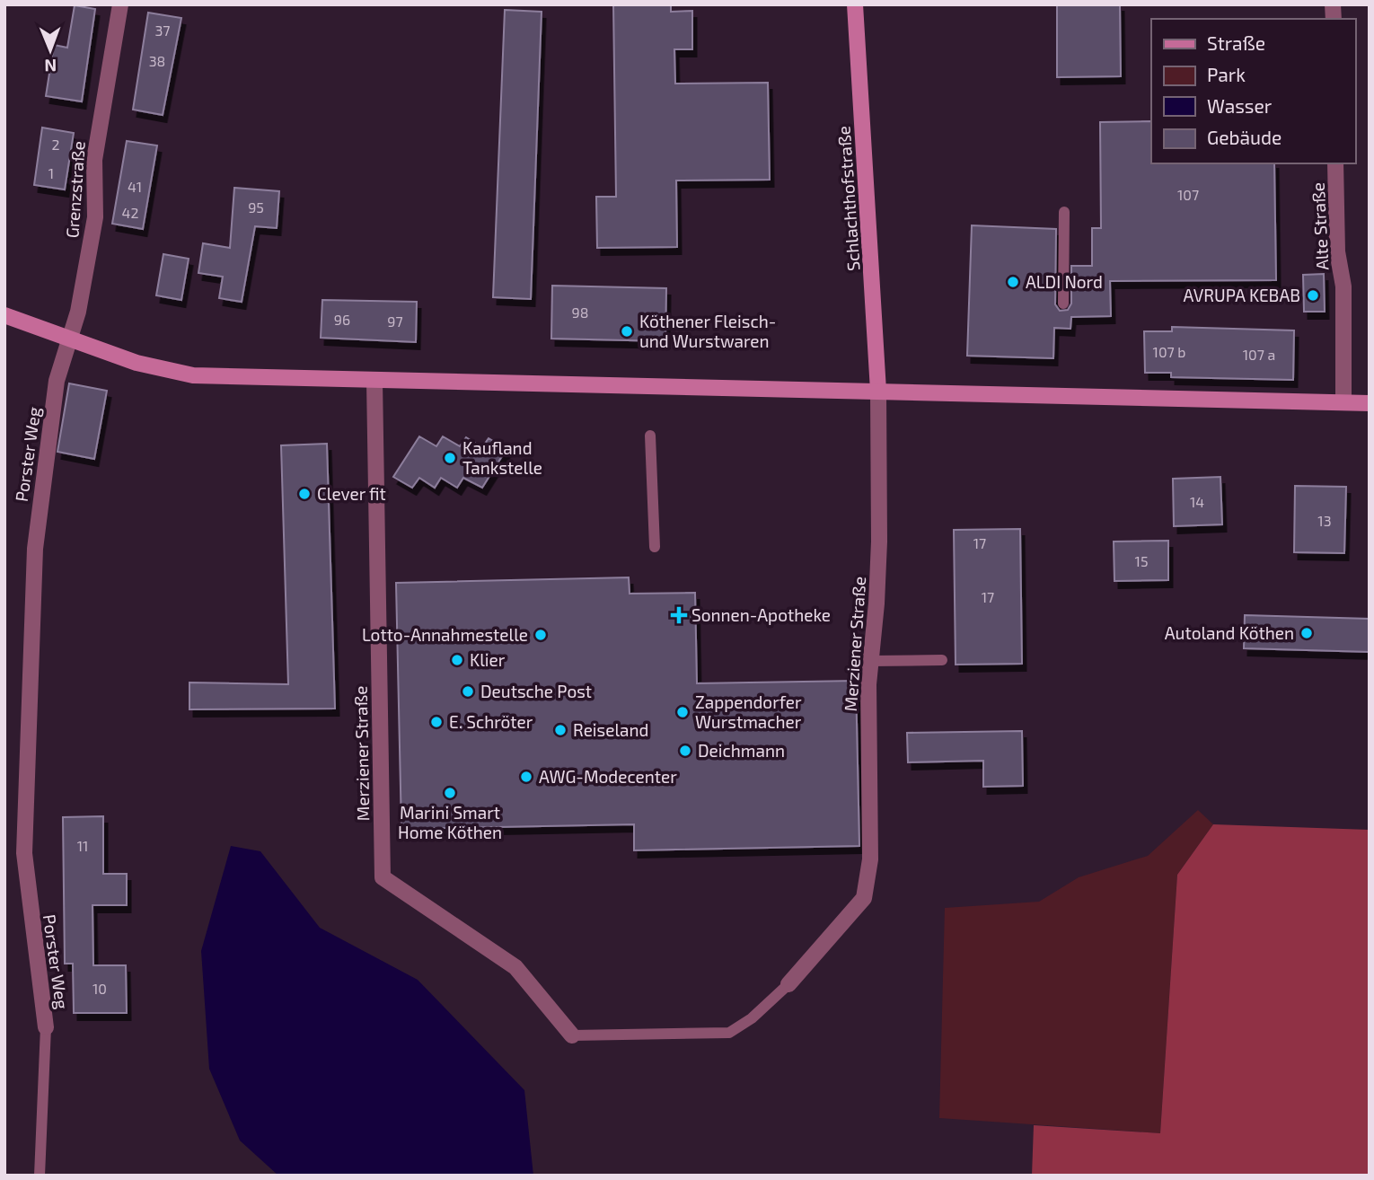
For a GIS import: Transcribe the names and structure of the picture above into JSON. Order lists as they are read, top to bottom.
{
  "streets": {
    "main road": ["Schlachthofstraße"],
    "street": [
      "Grenzstraße",
      "Alte Straße",
      "Porster Weg",
      "Merziener Straße"
    ]
  },
  "crossings": [
    ["Grenzstraße", "Porster Weg"],
    ["Schlachthofstraße", "Merziener Straße"]
  ],
  "places": {
    "other": [
      "ALDI Nord",
      "AVRUPA KEBAB",
      "Köthener Fleisch- und Wurstwaren",
      "Kaufland Tankstelle",
      "Clever fit",
      "Autoland Köthen",
      "Lotto-Annahmestelle",
      "Klier",
      "Deutsche Post",
      "Zappendorfer Wurstmacher",
      "E. Schröter",
      "Reiseland",
      "Deichmann",
      "AWG-Modecenter",
      "Marini Smart Home Köthen"
    ],
    "health": ["Sonnen-Apotheke"]
  },
  "house_numbers": [
    "37",
    "38",
    "2",
    "1",
    "41",
    "107",
    "95",
    "42",
    "98",
    "96",
    "97",
    "107 b",
    "107 a",
    "14",
    "13",
    "17",
    "15",
    "17",
    "11",
    "10"
  ],
  "legend": [
    "Straße",
    "Park",
    "Wasser",
    "Gebäude"
  ],
  "north": "bottom"
}
